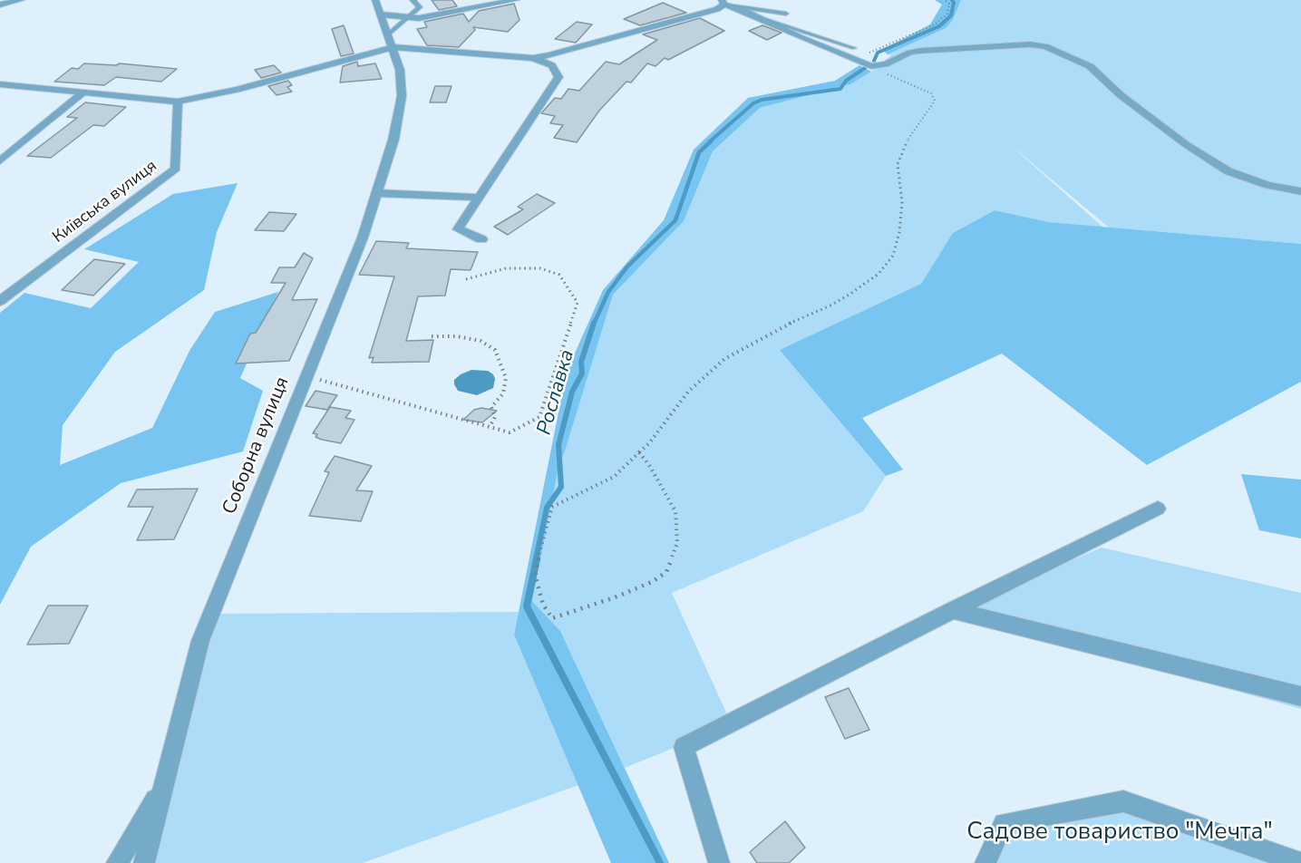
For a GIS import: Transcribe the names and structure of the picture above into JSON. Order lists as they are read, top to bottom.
{
  "streets": {
    "street": ["Київська вулиця", "Соборна вулиця"]
  },
  "water": ["Рославка"],
  "parks": ["Садове товариство \"Мечта\""]
}
